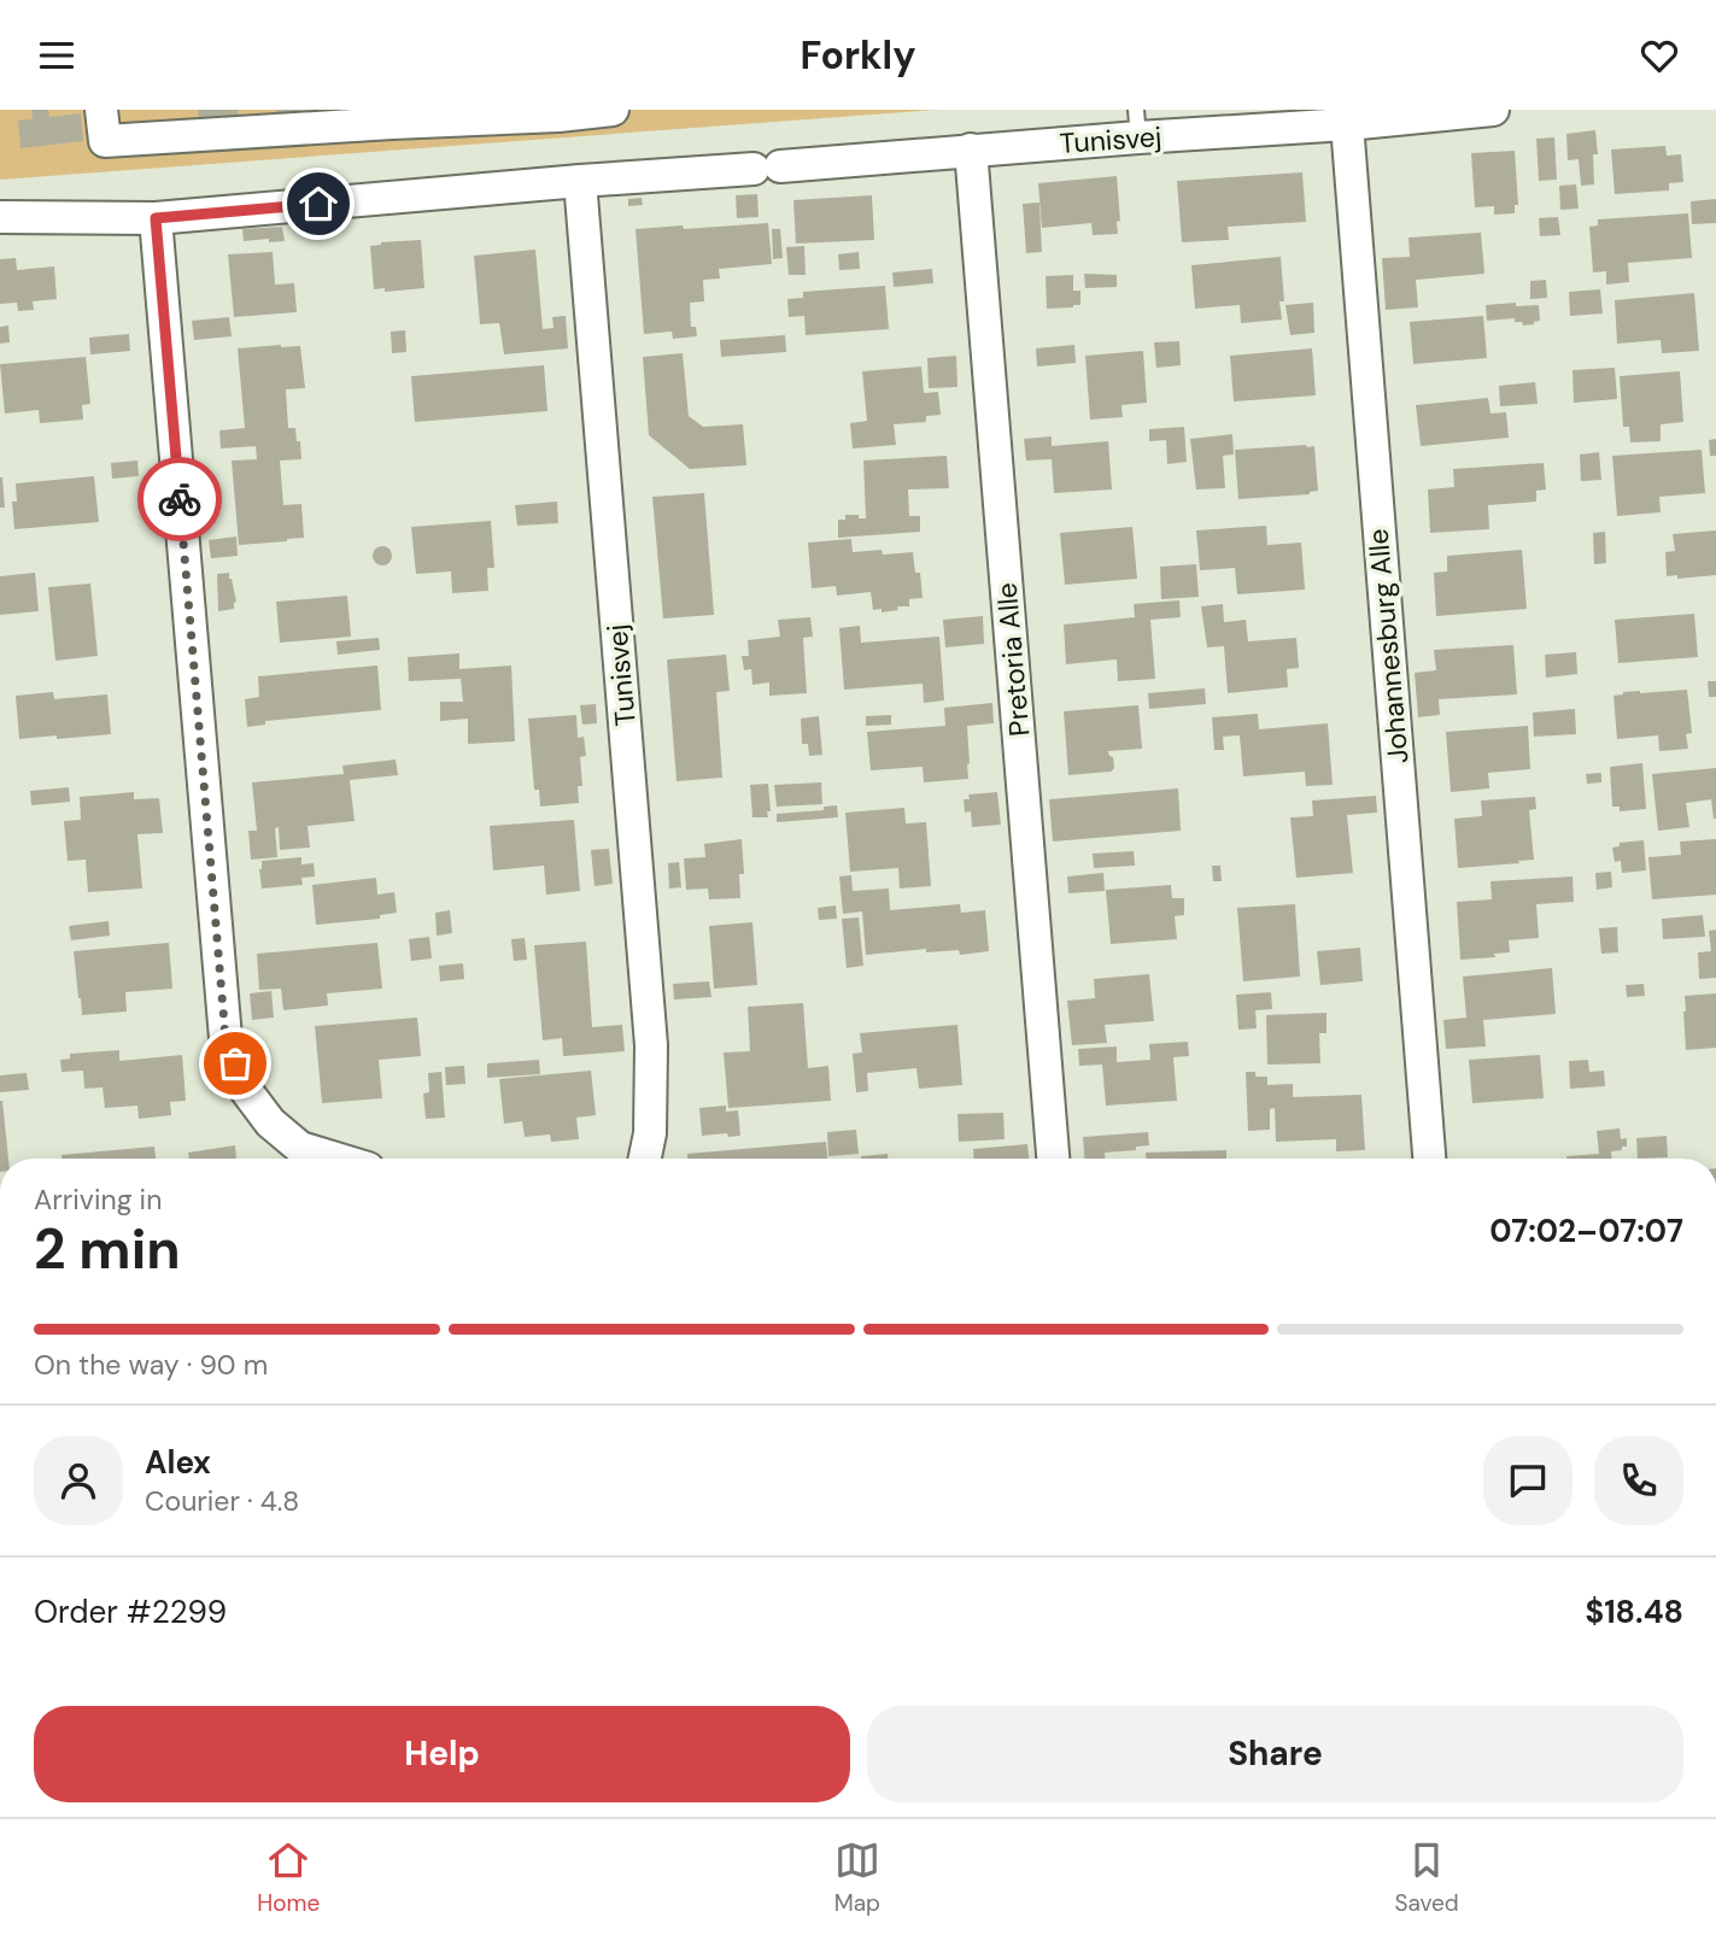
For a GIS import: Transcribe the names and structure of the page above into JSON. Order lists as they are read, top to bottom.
{
  "streets": {
    "street": ["Tunisvej", "Johannesburg Alle", "Pretoria Alle"]
  },
  "crossings": [
    ["Tunisvej", "Johannesburg Alle"],
    ["Tunisvej", "Pretoria Alle"]
  ],
  "page": {
    "header": "Forkly",
    "heading": ["2 min", "Arriving in", "07:02–07:07"],
    "panel": [
      "Alex",
      "Courier · 4.8",
      "Order #2299",
      "$18.48"
    ],
    "bar": "On the way · 90 m",
    "buttons": ["Help", "Share"],
    "tabs": ["Home", "Map", "Saved"]
  }
}
